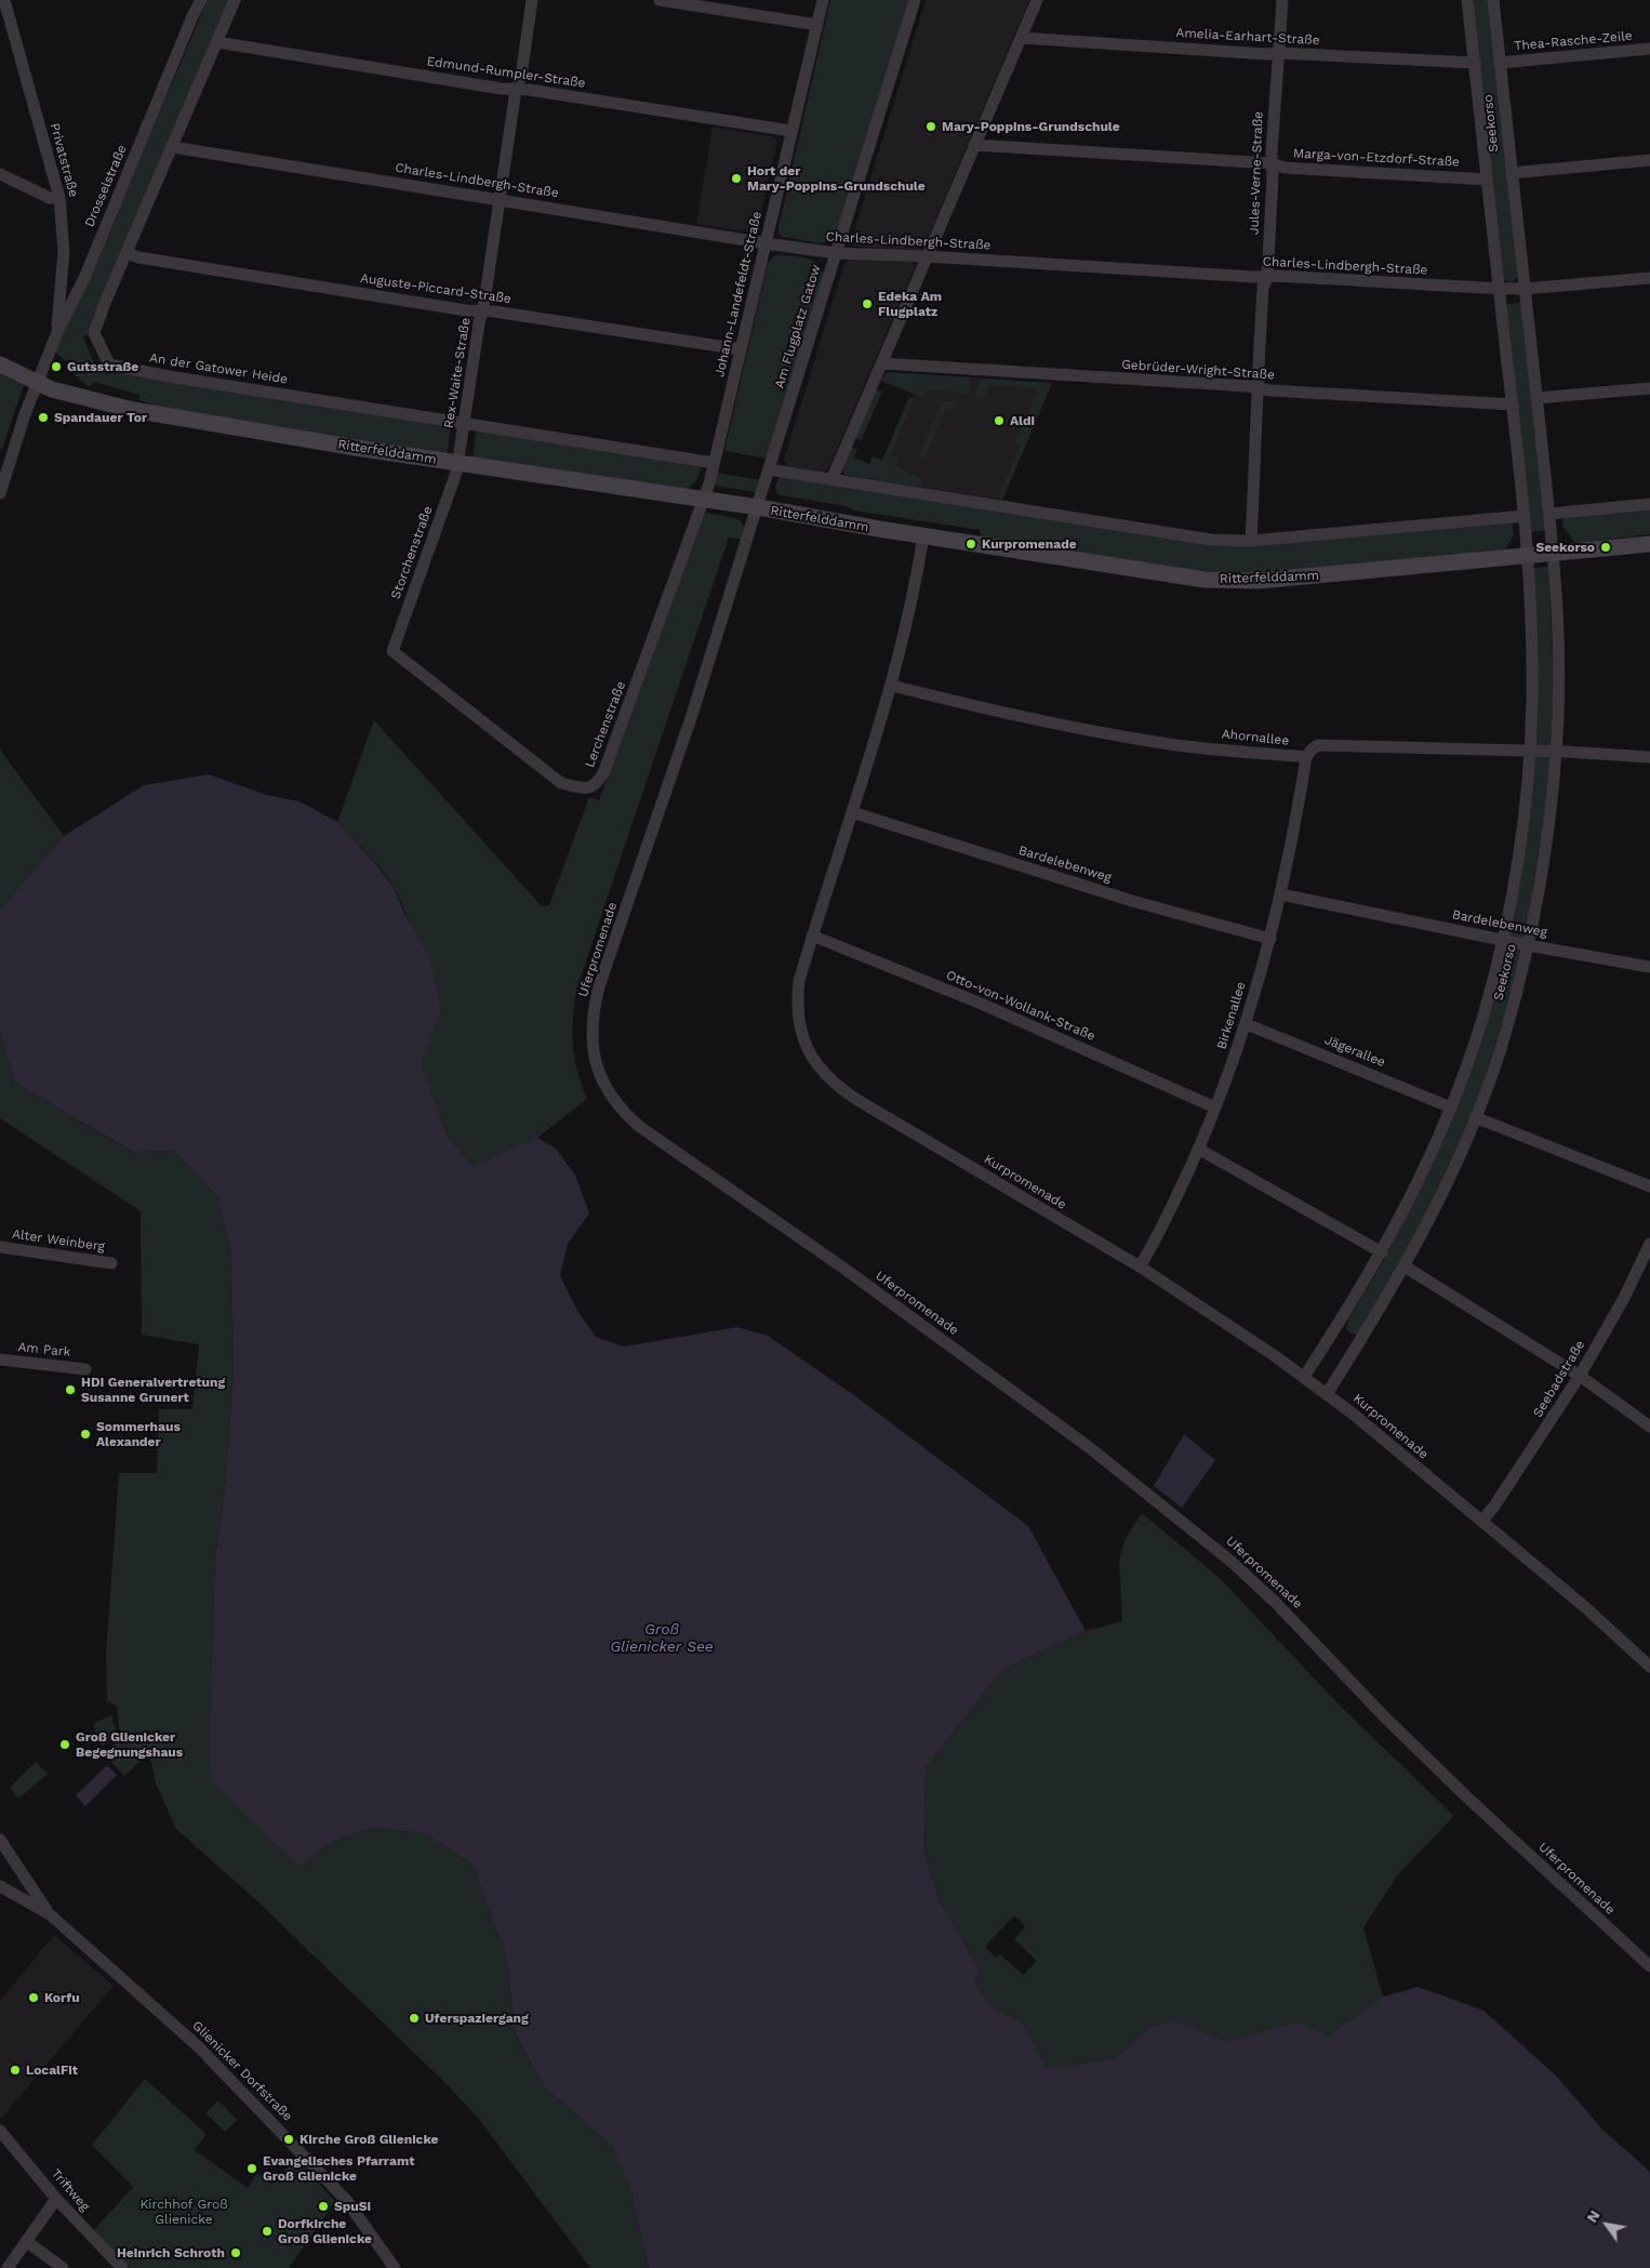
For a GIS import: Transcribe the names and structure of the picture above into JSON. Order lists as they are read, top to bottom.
{
  "streets": {
    "main road": ["Ritterfelddamm"],
    "street": [
      "Amelia-Earhart-Straße",
      "Thea-Rasche-Zeile",
      "Edmund-Rumpler-Straße",
      "Seekorso",
      "Marga-von-Etzdorf-Straße",
      "Privatstraße",
      "Jules-Verne-Straße",
      "Charles-Lindbergh-Straße",
      "Drosselstraße",
      "Auguste-Piccard-Straße",
      "Johann-Landefeldt-Straße",
      "Am Flugplatz Gatow",
      "An der Gatower Heide",
      "Gebrüder-Wright-Straße",
      "Rex-Waite-Straße",
      "Storchenstraße",
      "Lerchenstraße",
      "Ahornallee",
      "Bardelebenweg",
      "Uferpromenade",
      "Otto-von-Wollank-Straße",
      "Birkenallee",
      "Jägerallee",
      "Kurpromenade",
      "Alter Weinberg",
      "Am Park",
      "Seebadstraße",
      "Glienicker Dorfstraße",
      "Triftweg"
    ]
  },
  "crossings": [
    ["Amelia-Earhart-Straße", "Seekorso"],
    ["Amelia-Earhart-Straße", "Jules-Verne-Straße"],
    ["Thea-Rasche-Zeile", "Seekorso"],
    ["Edmund-Rumpler-Straße", "Johann-Landefeldt-Straße"],
    ["Edmund-Rumpler-Straße", "An der Gatower Heide"],
    ["Edmund-Rumpler-Straße", "Rex-Waite-Straße"],
    ["Seekorso", "Marga-von-Etzdorf-Straße"],
    ["Seekorso", "Charles-Lindbergh-Straße"],
    ["Seekorso", "Gebrüder-Wright-Straße"],
    ["Seekorso", "Ritterfelddamm"],
    ["Seekorso", "Ahornallee"],
    ["Seekorso", "Bardelebenweg"],
    ["Seekorso", "Jägerallee"],
    ["Seekorso", "Kurpromenade"],
    ["Marga-von-Etzdorf-Straße", "Jules-Verne-Straße"],
    ["Privatstraße", "Drosselstraße"],
    ["Jules-Verne-Straße", "Charles-Lindbergh-Straße"],
    ["Jules-Verne-Straße", "Gebrüder-Wright-Straße"],
    ["Charles-Lindbergh-Straße", "Johann-Landefeldt-Straße"],
    ["Charles-Lindbergh-Straße", "Am Flugplatz Gatow"],
    ["Charles-Lindbergh-Straße", "An der Gatower Heide"],
    ["Charles-Lindbergh-Straße", "Rex-Waite-Straße"],
    ["Drosselstraße", "Ritterfelddamm"],
    ["Auguste-Piccard-Straße", "Johann-Landefeldt-Straße"],
    ["Auguste-Piccard-Straße", "An der Gatower Heide"],
    ["Auguste-Piccard-Straße", "Rex-Waite-Straße"],
    ["Johann-Landefeldt-Straße", "An der Gatower Heide"],
    ["Johann-Landefeldt-Straße", "Ritterfelddamm"],
    ["Johann-Landefeldt-Straße", "Lerchenstraße"],
    ["Am Flugplatz Gatow", "Ritterfelddamm"],
    ["Am Flugplatz Gatow", "Uferpromenade"],
    ["An der Gatower Heide", "Rex-Waite-Straße"],
    ["Rex-Waite-Straße", "Ritterfelddamm"],
    ["Rex-Waite-Straße", "Storchenstraße"],
    ["Ritterfelddamm", "Storchenstraße"],
    ["Ritterfelddamm", "Lerchenstraße"],
    ["Ritterfelddamm", "Uferpromenade"],
    ["Ritterfelddamm", "Kurpromenade"],
    ["Storchenstraße", "Lerchenstraße"],
    ["Ahornallee", "Birkenallee"],
    ["Ahornallee", "Kurpromenade"],
    ["Bardelebenweg", "Birkenallee"],
    ["Bardelebenweg", "Kurpromenade"],
    ["Otto-von-Wollank-Straße", "Birkenallee"],
    ["Otto-von-Wollank-Straße", "Kurpromenade"],
    ["Birkenallee", "Jägerallee"],
    ["Birkenallee", "Kurpromenade"],
    ["Kurpromenade", "Seebadstraße"]
  ],
  "water": ["Groß Glienicker See"],
  "parks": ["Kirchhof Groß Glienicke"],
  "places": [
    "Mary-Poppins-Grundschule",
    "Hort der Mary-Poppins-Grundschule",
    "Edeka Am Flugplatz",
    "Gutsstraße",
    "Spandauer Tor",
    "Aldi",
    "Kurpromenade",
    "Seekorso",
    "HDI Generalvertretung Susanne Grunert",
    "Sommerhaus Alexander",
    "Groß Glienicker Begegnungshaus",
    "Korfu",
    "Uferspaziergang",
    "LocalFit",
    "Kirche Groß Glienicke",
    "Evangelisches Pfarramt Groß Glienicke",
    "SpuSi",
    "Dorfkirche Groß Glienicke",
    "Heinrich Schroth"
  ],
  "north": "top left"
}
